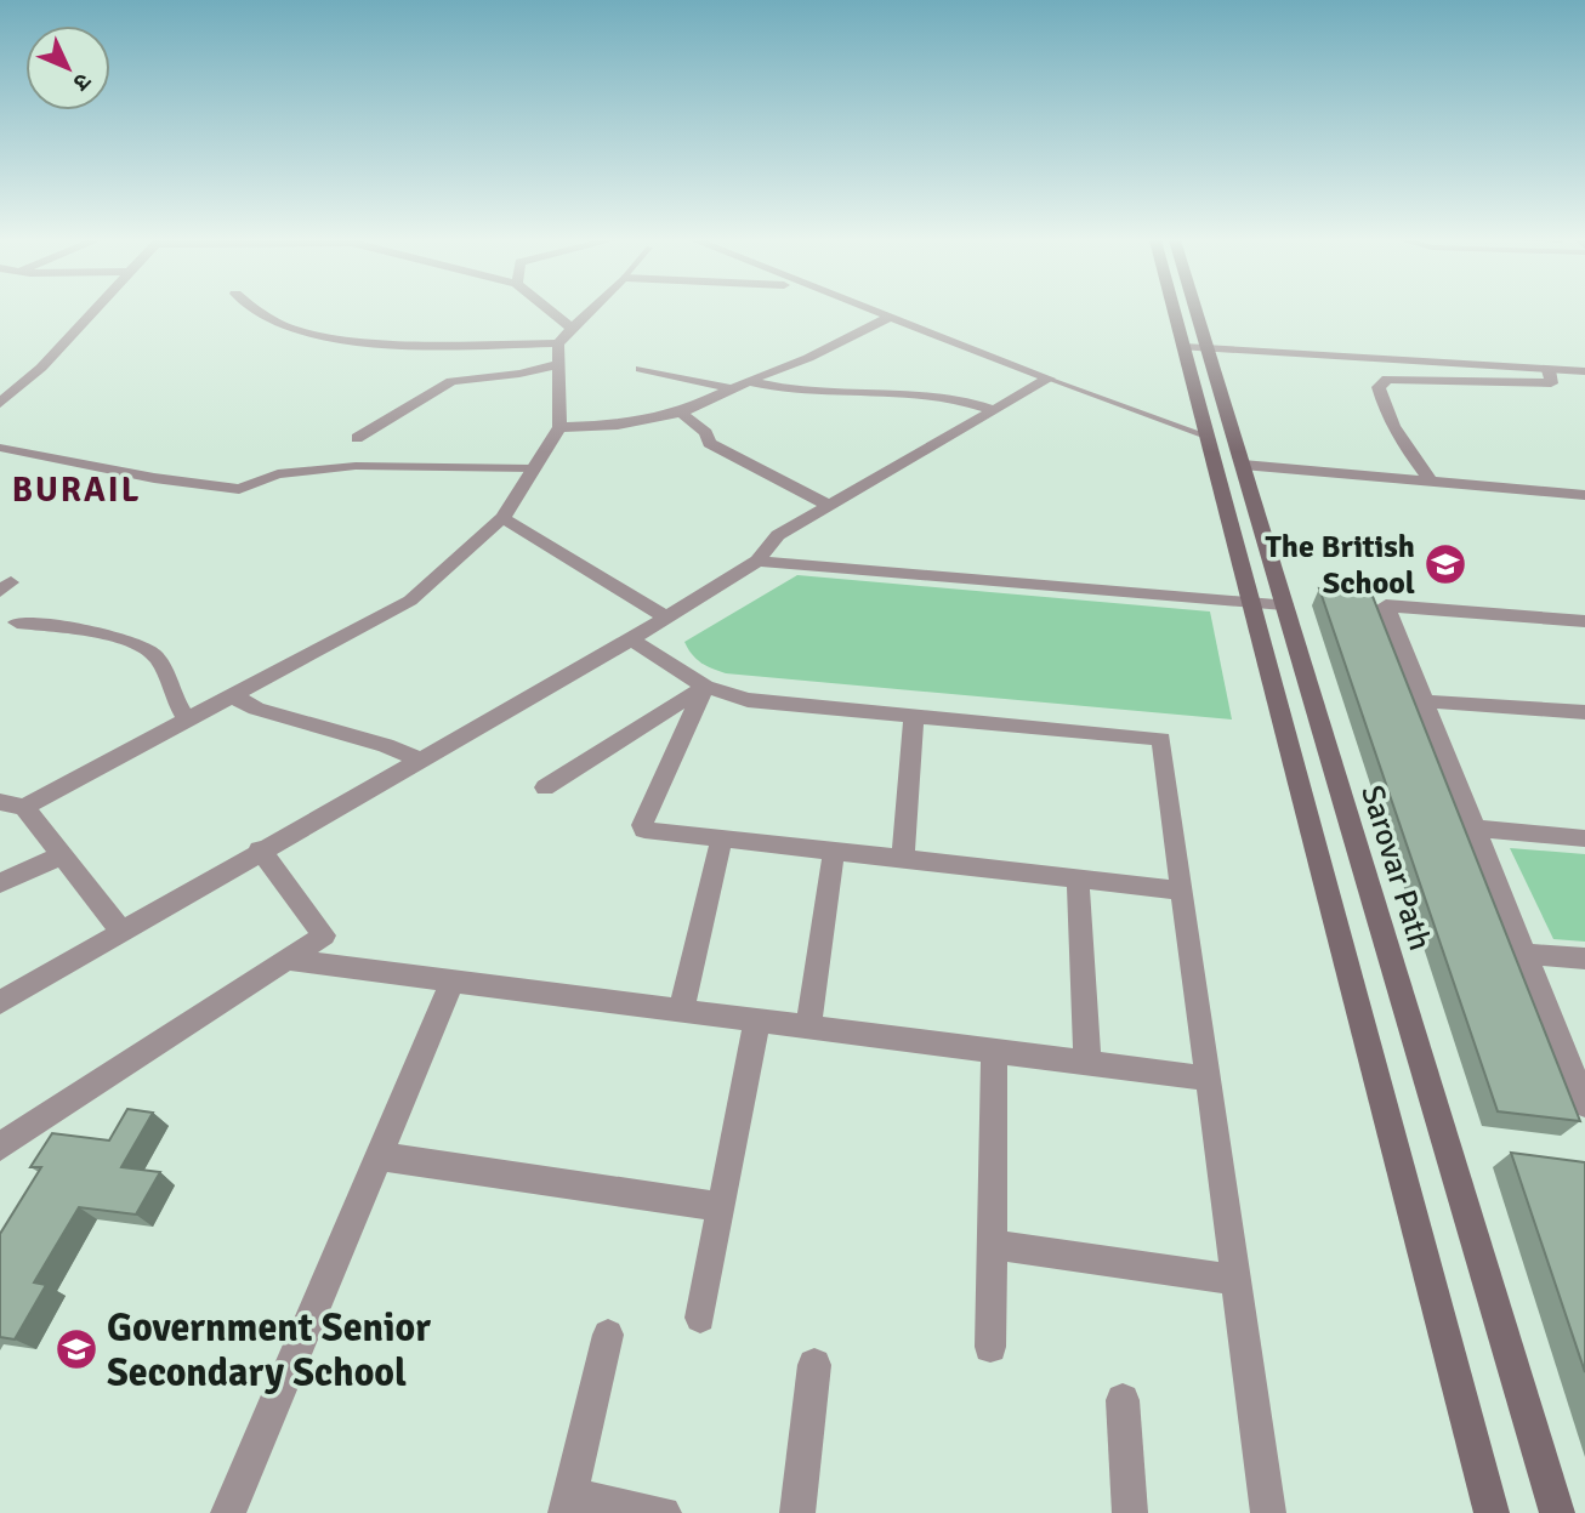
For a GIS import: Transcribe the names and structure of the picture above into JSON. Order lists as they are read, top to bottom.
{
  "streets": {
    "main road": ["Sarovar Path"]
  },
  "districts": ["BURAIL"],
  "places": {
    "school or university": ["The British School", "Government Senior Secondary School"]
  },
  "north": "bottom right"
}
